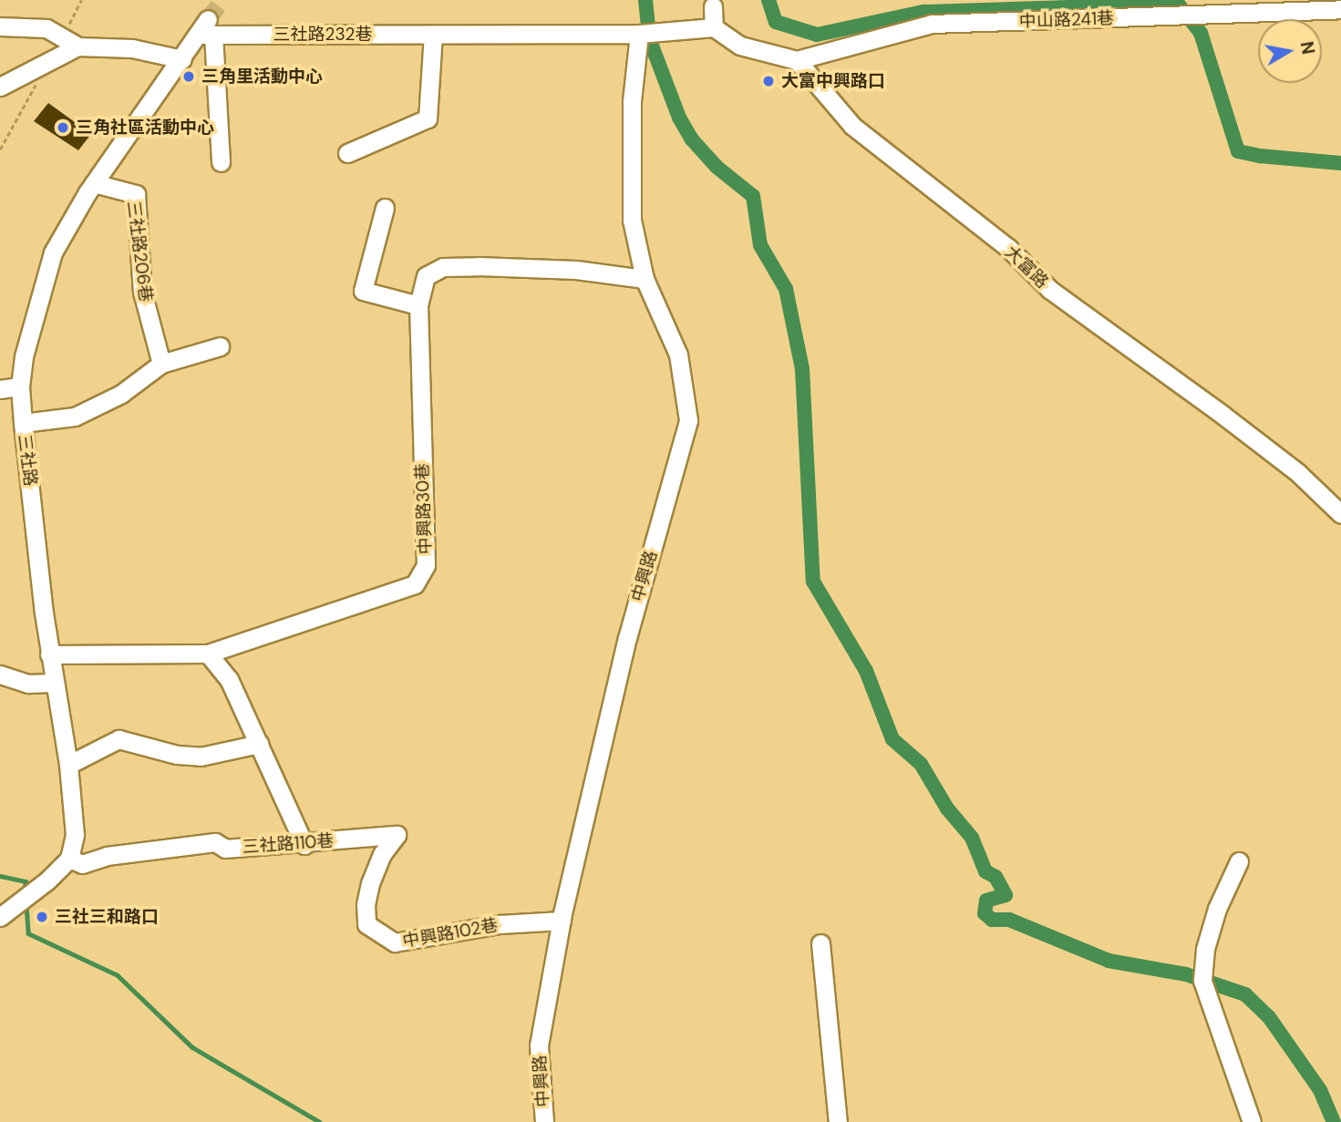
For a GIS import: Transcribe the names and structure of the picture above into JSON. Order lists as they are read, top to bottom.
{
  "streets": {
    "street": [
      "中山路241巷",
      "三社路232巷",
      "三社路206巷",
      "大富路",
      "三社路",
      "中興路30巷",
      "中興路",
      "三社路110巷",
      "中興路102巷"
    ]
  },
  "crossings": [
    ["中山路241巷", "大富路"],
    ["三社路232巷", "三社路"],
    ["三社路232巷", "中興路"],
    ["三社路206巷", "三社路"],
    ["三社路", "中興路30巷"],
    ["三社路", "三社路110巷"],
    ["中興路30巷", "中興路"],
    ["中興路", "中興路102巷"],
    ["三社路110巷", "中興路102巷"]
  ],
  "places": [
    "三角里活動中心",
    "大富中興路口",
    "三角社區活動中心",
    "三社三和路口"
  ],
  "north": "right"
}
